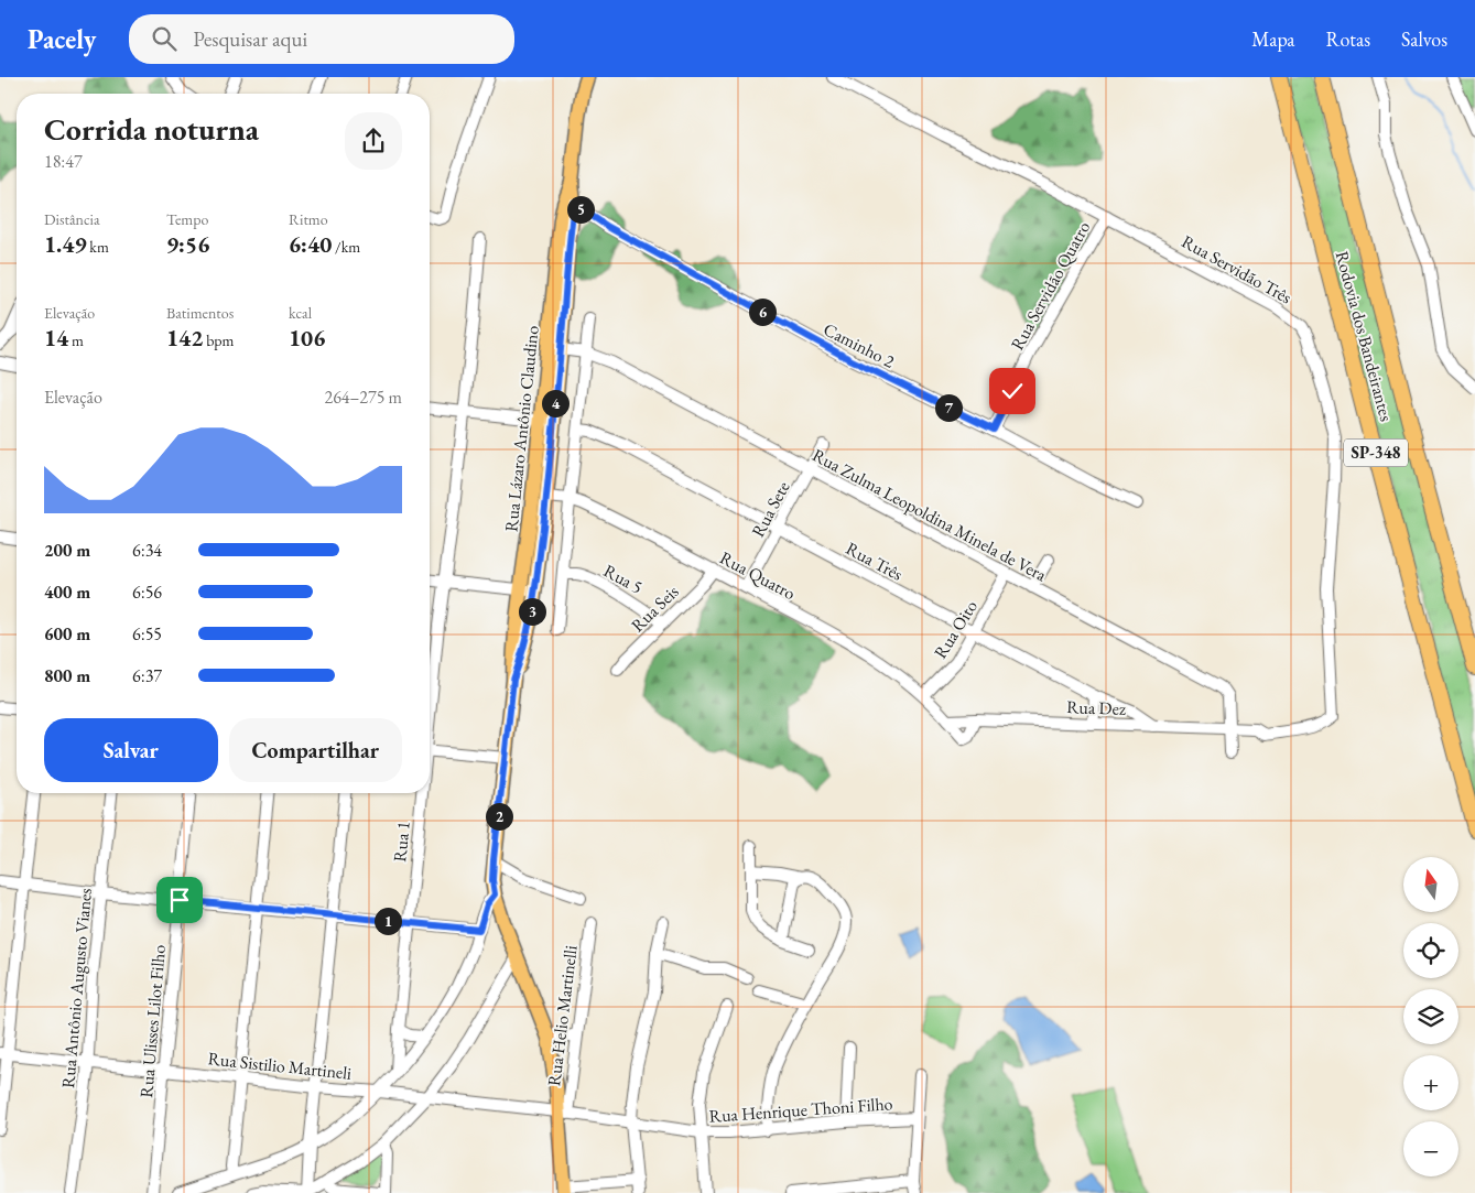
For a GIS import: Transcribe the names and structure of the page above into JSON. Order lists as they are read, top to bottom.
{
  "streets": {
    "highway": ["Rodovia dos Bandeirantes", "SP-348"],
    "main road": ["Rua Lázaro Antônio Claudino"],
    "street": [
      "Rua Servidão Três",
      "Rua Servidão Quatro",
      "Caminho 2",
      "Rua Sete",
      "Rua Zulma Leopoldina Minela de Vera",
      "Rua Três",
      "Rua Quatro",
      "Rua 5",
      "Rua Seis",
      "Rua Oito",
      "Rua Dez",
      "Rua 1",
      "Rua Antônio Augusto Vianes",
      "Rua Helio Martinelli",
      "Rua Ulisses Lilot Filho",
      "Rua Sistilio Martineli",
      "Rua Henrique Thoni Filho"
    ]
  },
  "crossings": [
    ["Rua Servidão Três", "Rua Servidão Quatro"],
    ["Rua Servidão Três", "Rua Dez"],
    ["Rua Servidão Quatro", "Caminho 2"],
    ["Caminho 2", "Rua Lázaro Antônio Claudino"],
    ["Rua Lázaro Antônio Claudino", "Rua Zulma Leopoldina Minela de Vera"],
    ["Rua Lázaro Antônio Claudino", "Rua Quatro"],
    ["Rua Lázaro Antônio Claudino", "Rua Helio Martinelli"],
    ["Rua Lázaro Antônio Claudino", "Rua Sistilio Martineli"],
    ["Rua Lázaro Antônio Claudino", "Rua Henrique Thoni Filho"],
    ["Rua Sete", "Rua Zulma Leopoldina Minela de Vera"],
    ["Rua Sete", "Rua Três"],
    ["Rua Sete", "Rua Quatro"],
    ["Rua Zulma Leopoldina Minela de Vera", "Rua Oito"],
    ["Rua Zulma Leopoldina Minela de Vera", "Rua Dez"],
    ["Rua Três", "Rua Oito"],
    ["Rua Três", "Rua Dez"],
    ["Rua Quatro", "Rua Seis"],
    ["Rua Quatro", "Rua Oito"],
    ["Rua Quatro", "Rua Dez"],
    ["Rua 5", "Rua Seis"],
    ["Rua Antônio Augusto Vianes", "Rua Sistilio Martineli"],
    ["Rua Helio Martinelli", "Rua Sistilio Martineli"],
    ["Rua Helio Martinelli", "Rua Henrique Thoni Filho"],
    ["Rua Ulisses Lilot Filho", "Rua Sistilio Martineli"],
    ["Rua Sistilio Martineli", "Rua Henrique Thoni Filho"]
  ],
  "north": "top",
  "page": {
    "header": "Pacely",
    "search": "Pesquisar aqui",
    "nav": ["Mapa", "Rotas", "Salvos"],
    "heading": ["Corrida noturna", "18:47"],
    "stats": [
      ["Distância", "1.49 km"],
      ["Tempo", "9:56"],
      ["Ritmo", "6:40 /km"],
      ["Elevação", "14 m"],
      ["Batimentos", "142 bpm"],
      ["kcal", "106"]
    ],
    "pins": [
      "5",
      "6",
      "4",
      "7",
      "3",
      "2",
      "1"
    ],
    "chart": ["Elevação", "264–275 m"],
    "list": [
      {
        "name": "200 m",
        "note": "6:34"
      },
      {
        "name": "400 m",
        "note": "6:56"
      },
      {
        "name": "600 m",
        "note": "6:55"
      },
      {
        "name": "800 m",
        "note": "6:37"
      }
    ],
    "buttons": ["Salvar", "Compartilhar"],
    "map_buttons": ["+", "−"]
  }
}
